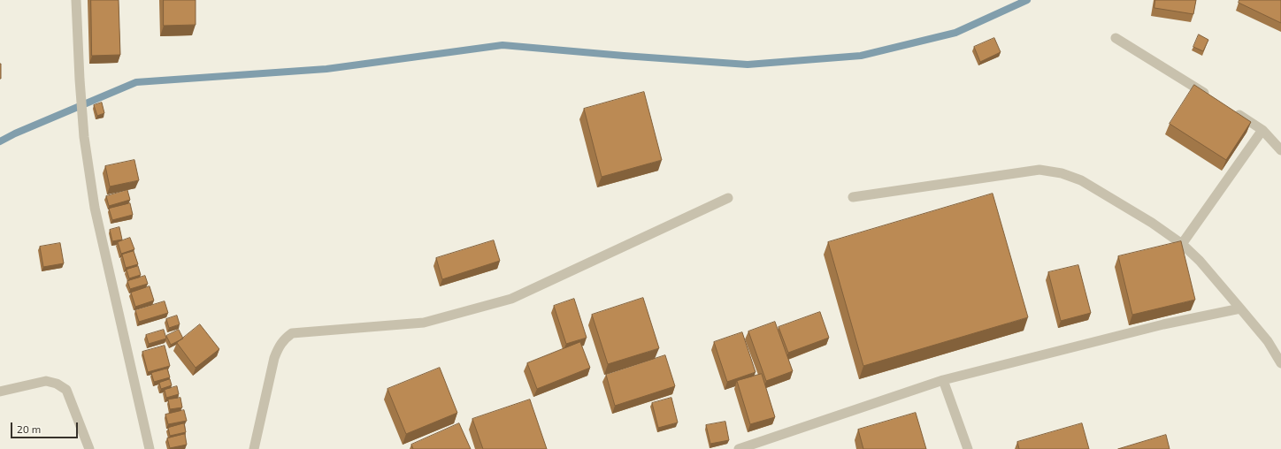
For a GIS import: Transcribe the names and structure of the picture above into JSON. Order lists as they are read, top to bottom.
{
  "scale_bar": "20 m"
}
